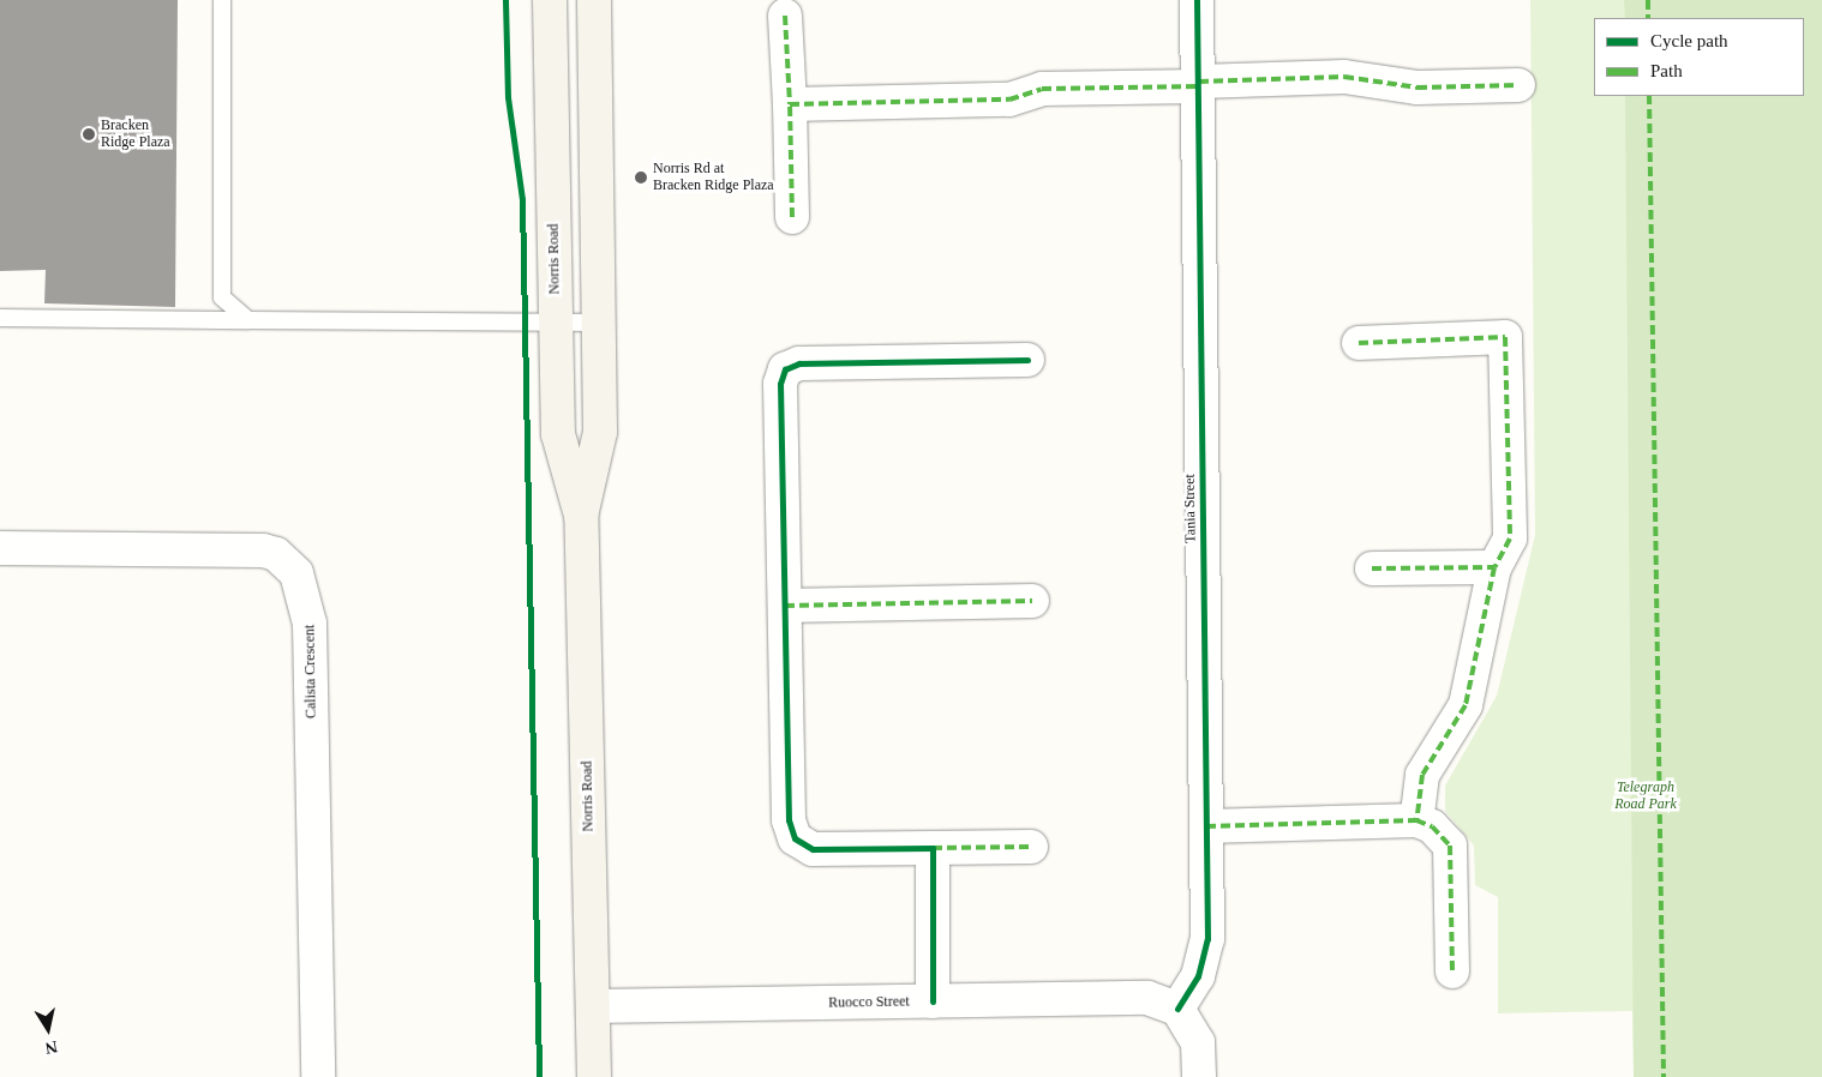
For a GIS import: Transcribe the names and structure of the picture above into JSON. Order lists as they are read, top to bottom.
{
  "streets": {
    "main road": ["Norris Road"],
    "street": ["Tania Street", "Calista Crescent", "Ruocco Street"]
  },
  "crossings": [
    ["Norris Road", "Ruocco Street"],
    ["Tania Street", "Ruocco Street"]
  ],
  "parks": ["Telegraph Road Park"],
  "places": ["Bracken Ridge Plaza", "Norris Rd at Bracken Ridge Plaza"],
  "legend": ["Cycle path", "Path"],
  "north": "bottom"
}
